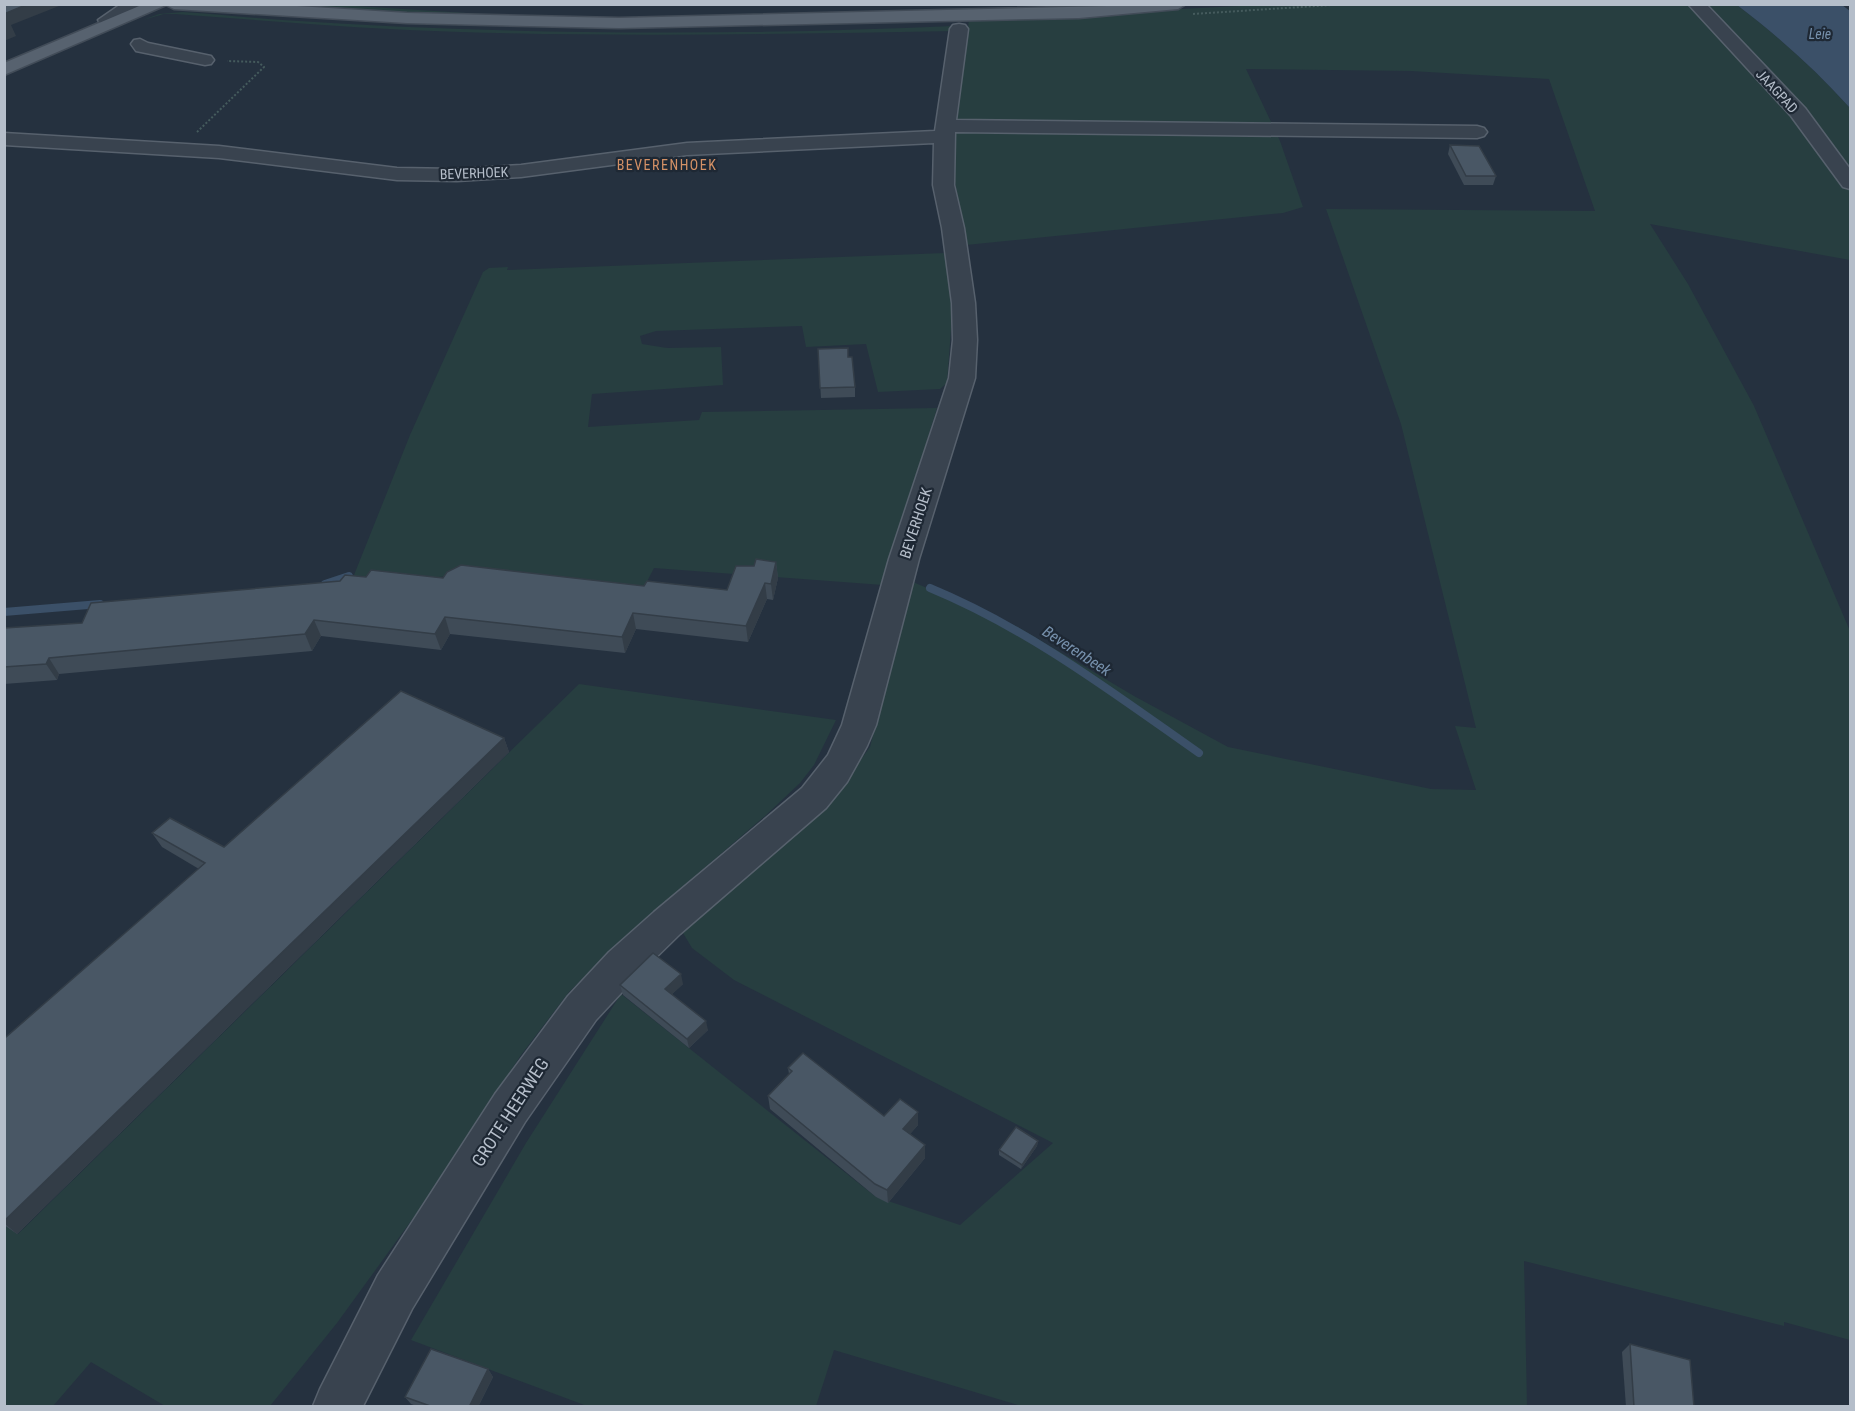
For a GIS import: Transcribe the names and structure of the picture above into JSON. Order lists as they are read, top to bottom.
{
  "streets": {
    "street": ["JAAGPAD", "BEVERHOEK", "GROTE HEERWEG"]
  },
  "crossings": [
    ["BEVERHOEK", "GROTE HEERWEG"]
  ],
  "districts": ["BEVERENHOEK"],
  "water": ["Leie", "Beverenbeek"]
}
